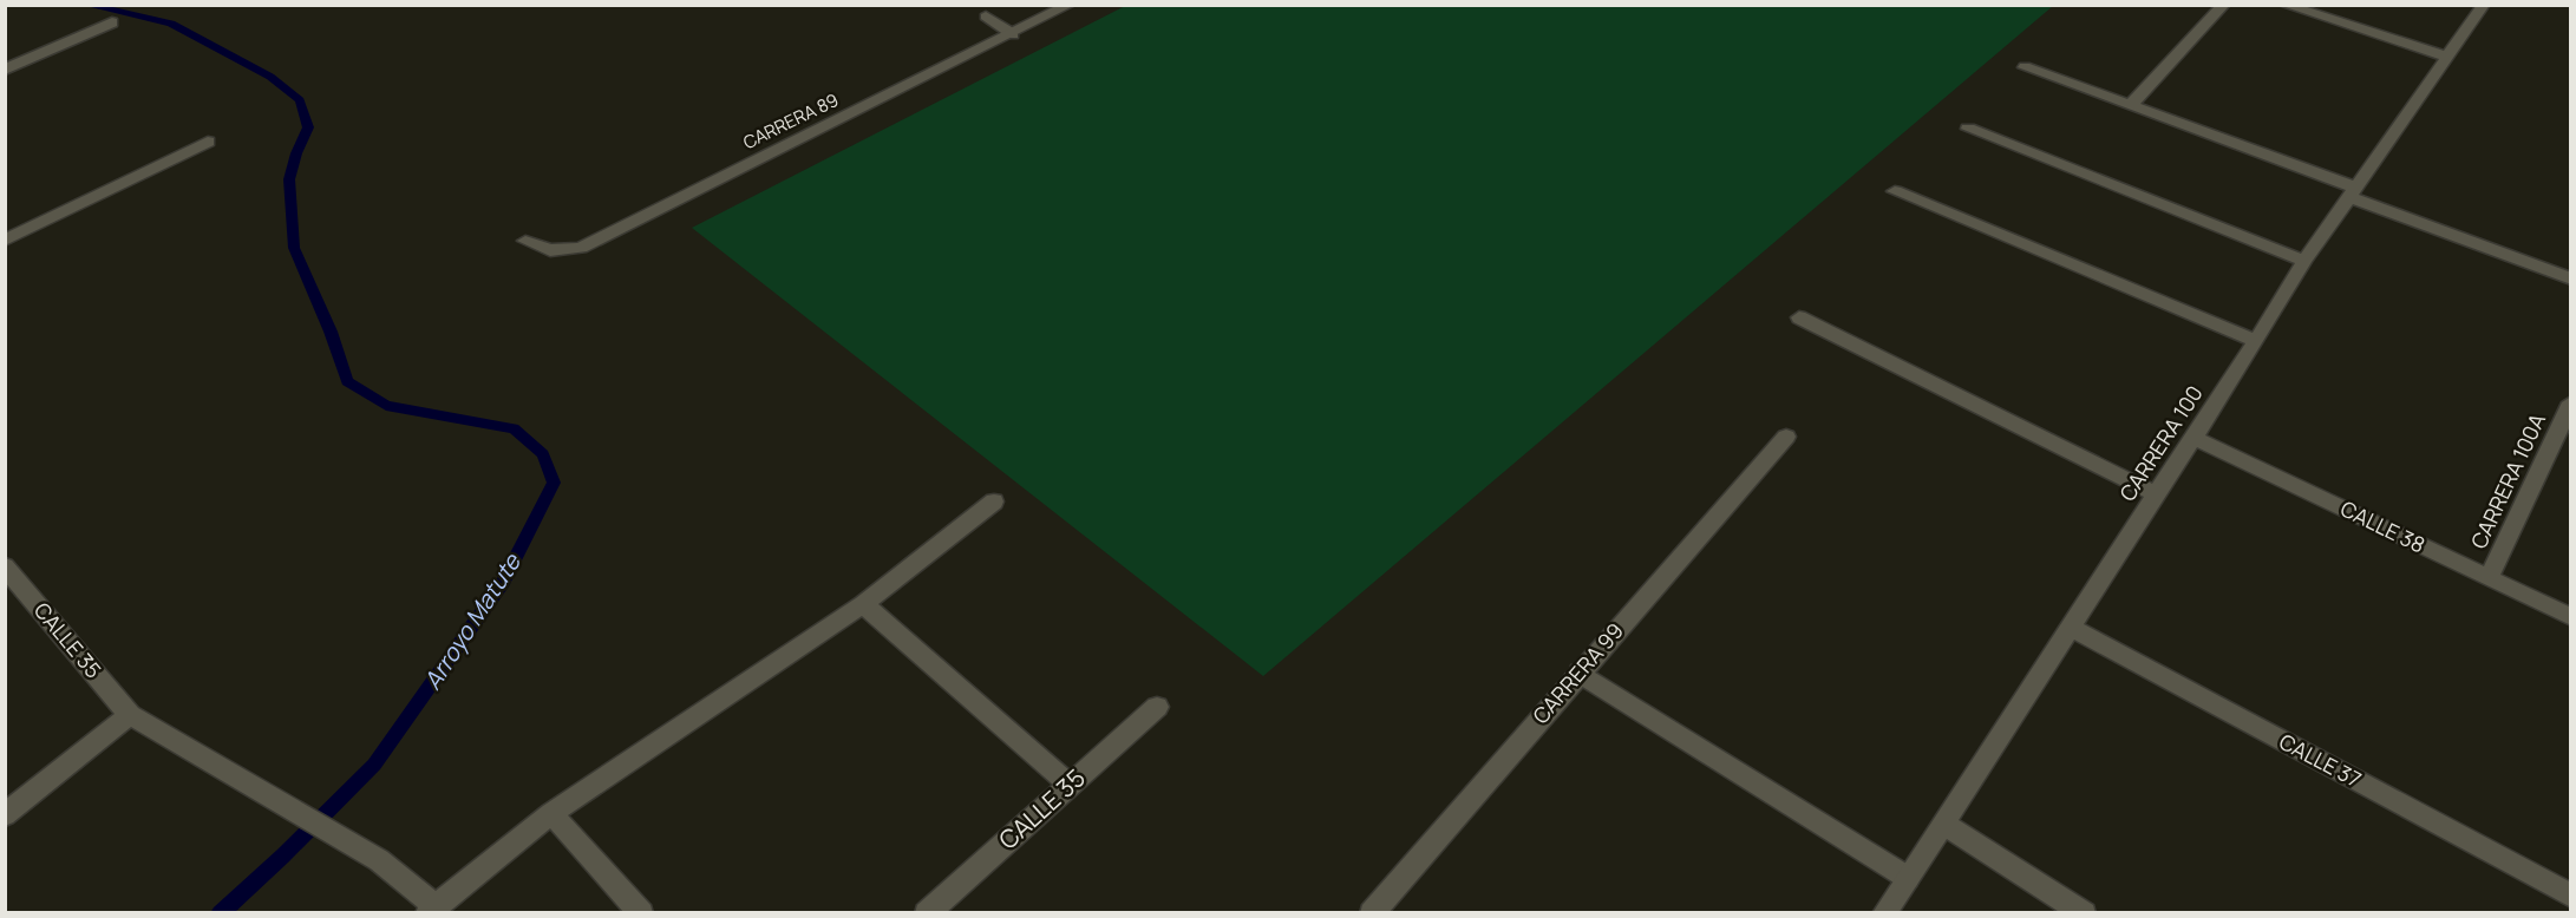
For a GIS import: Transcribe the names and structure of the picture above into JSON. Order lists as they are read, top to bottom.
{
  "streets": {
    "street": [
      "CARRERA 89",
      "CARRERA 100",
      "CARRERA 100A",
      "CALLE 38",
      "CALLE 35",
      "CARRERA 99",
      "CALLE 37"
    ]
  },
  "crossings": [
    ["CARRERA 100", "CALLE 38"],
    ["CARRERA 100", "CALLE 37"],
    ["CARRERA 100A", "CALLE 38"]
  ],
  "water": ["Arroyo Matute"]
}
